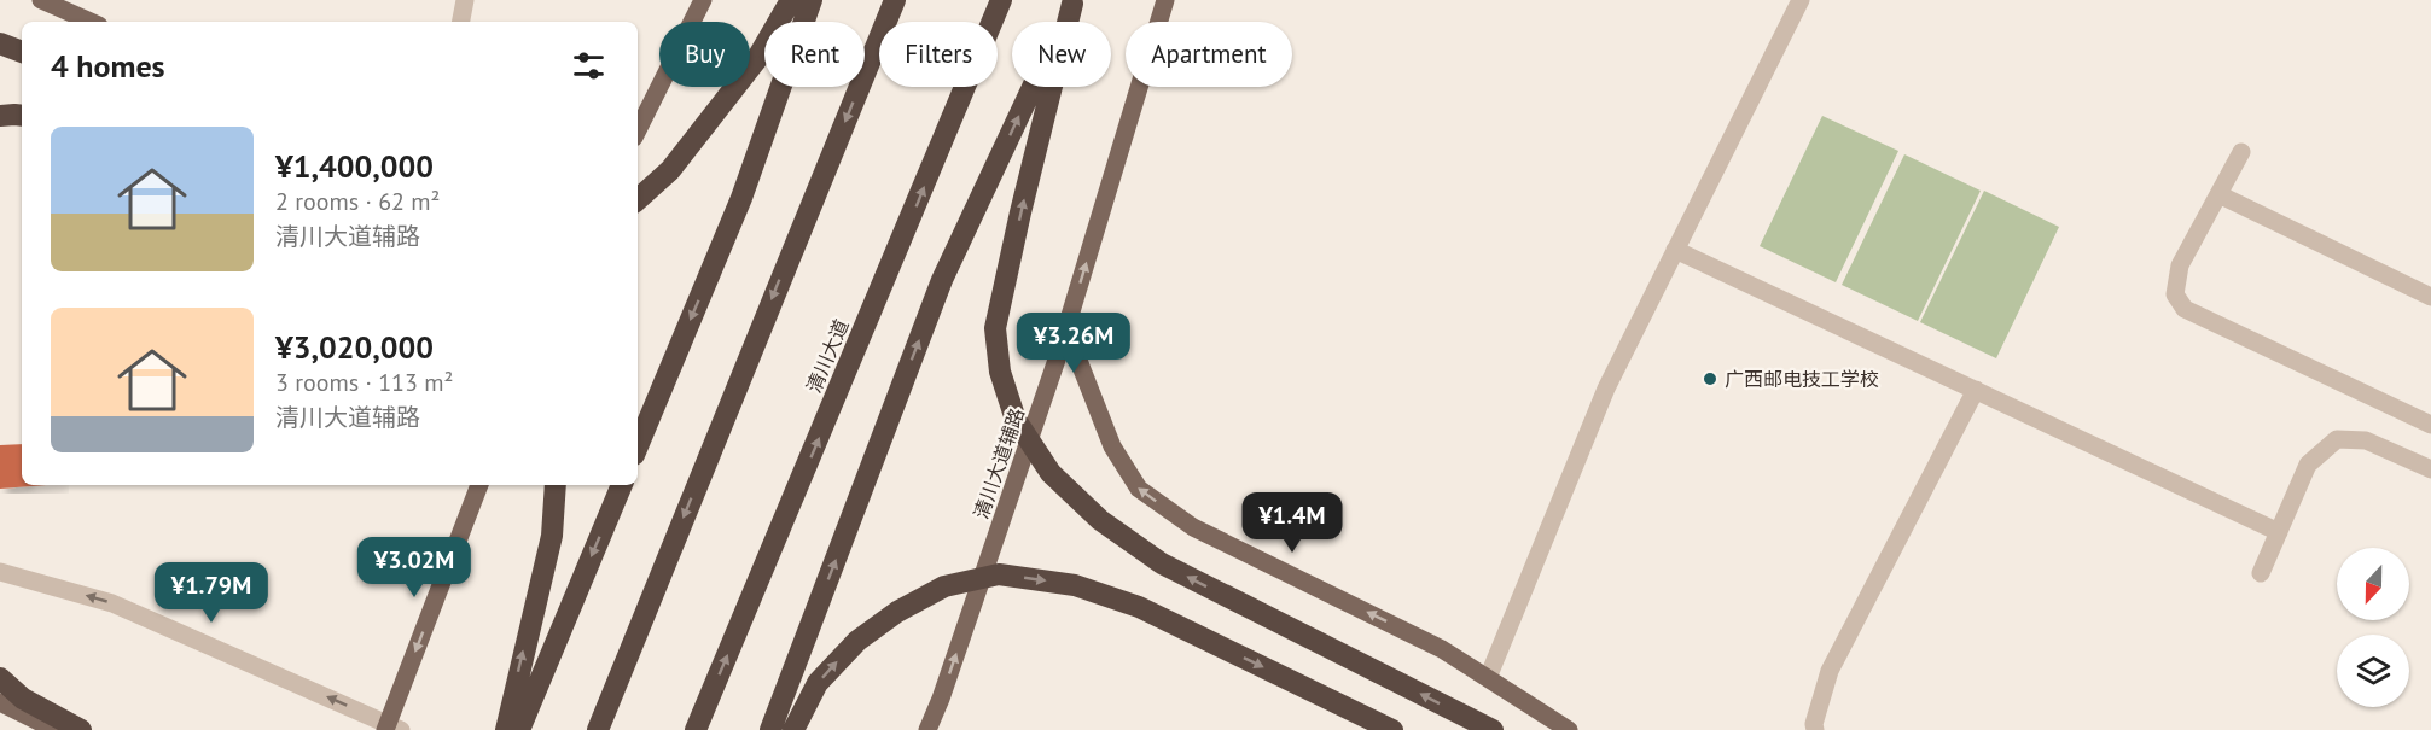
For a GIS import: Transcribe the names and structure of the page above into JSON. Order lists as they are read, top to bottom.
{
  "streets": {
    "highway": ["清川大道"],
    "main road": ["清川大道辅路"]
  },
  "one_way": ["清川大道辅路"],
  "places": ["广西邮电技工学校"],
  "north": "bottom",
  "page": {
    "chip": [
      "Buy",
      "Rent",
      "Filters",
      "New",
      "Apartment"
    ],
    "heading": "4 homes",
    "list": [
      {
        "name": "¥1,400,000",
        "note": "2 rooms · 62 m² · 清川大道辅路"
      },
      {
        "name": "¥3,020,000",
        "note": "3 rooms · 113 m² · 清川大道辅路"
      }
    ],
    "price": [
      "¥3.26M",
      "¥1.4M",
      "¥3.02M",
      "¥1.79M"
    ]
  }
}
